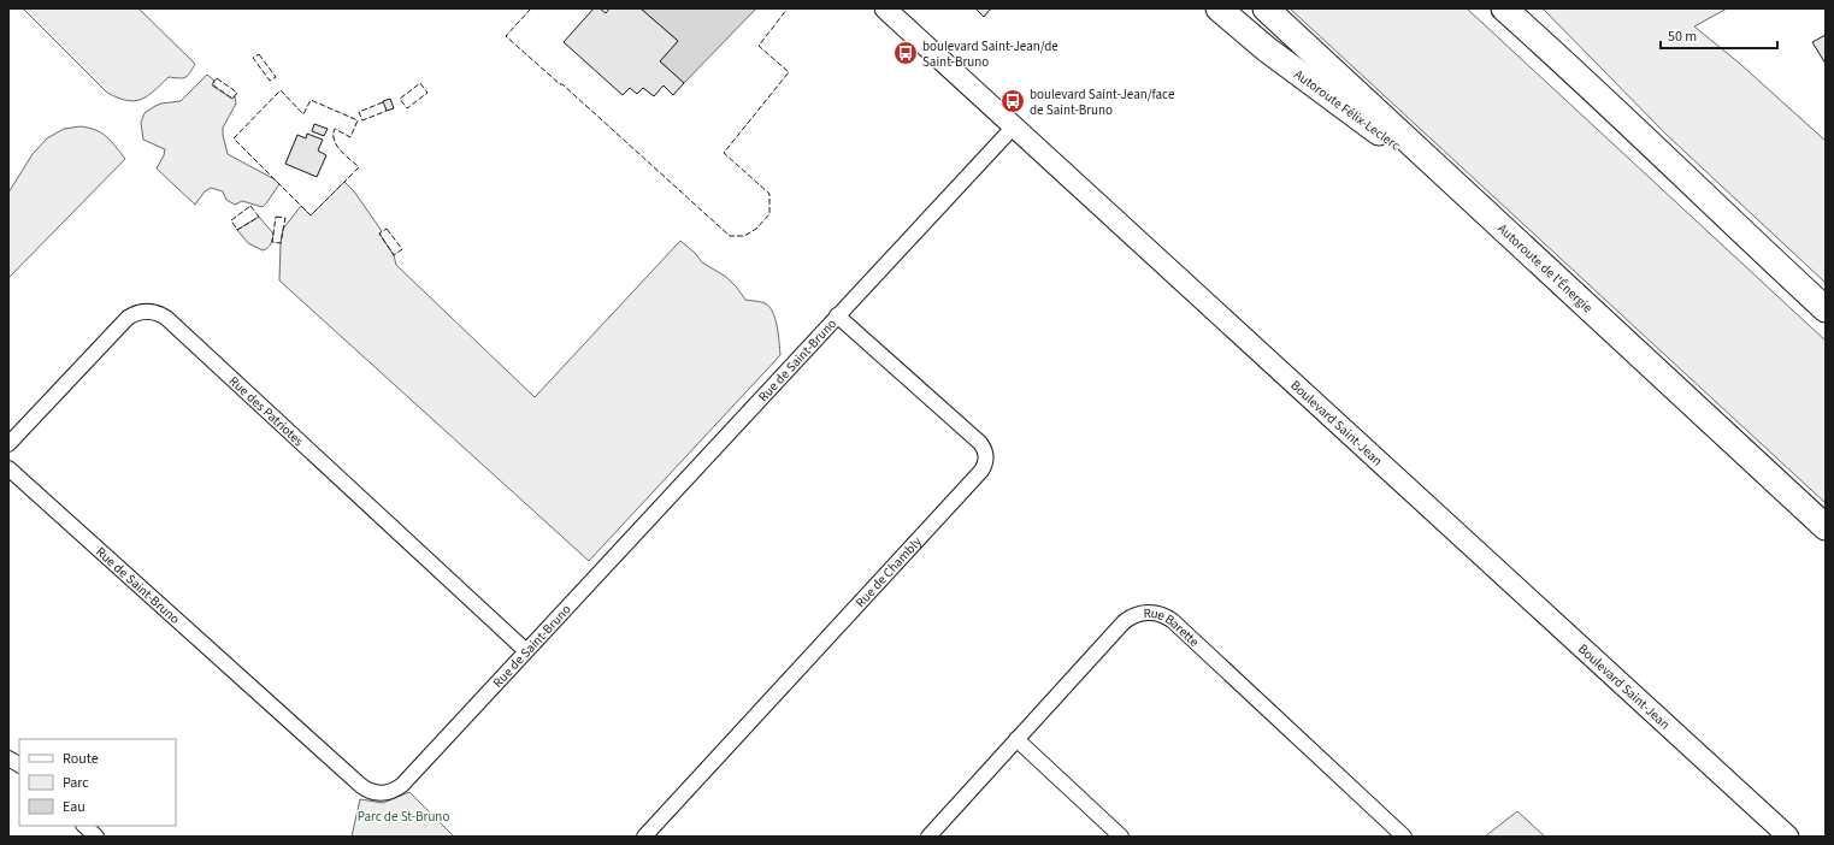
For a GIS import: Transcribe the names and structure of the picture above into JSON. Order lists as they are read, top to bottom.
{
  "streets": {
    "highway": ["Autoroute Félix-Leclerc", "Autoroute de l'Énergie"],
    "street": [
      "Rue de Saint-Bruno",
      "Rue des Patriotes",
      "Boulevard Saint-Jean",
      "Rue de Chambly",
      "Rue Barette"
    ]
  },
  "crossings": [
    ["Autoroute Félix-Leclerc", "Autoroute de l'Énergie"],
    ["Rue de Saint-Bruno", "Rue des Patriotes"],
    ["Rue de Saint-Bruno", "Boulevard Saint-Jean"],
    ["Rue de Saint-Bruno", "Rue de Chambly"]
  ],
  "parks": ["Parc de St-Bruno"],
  "places": {
    "bus stop": ["boulevard Saint-Jean/de Saint-Bruno", "boulevard Saint-Jean/face de Saint-Bruno"]
  },
  "legend": ["Route", "Parc", "Eau"],
  "scale_bar": "50 m"
}
